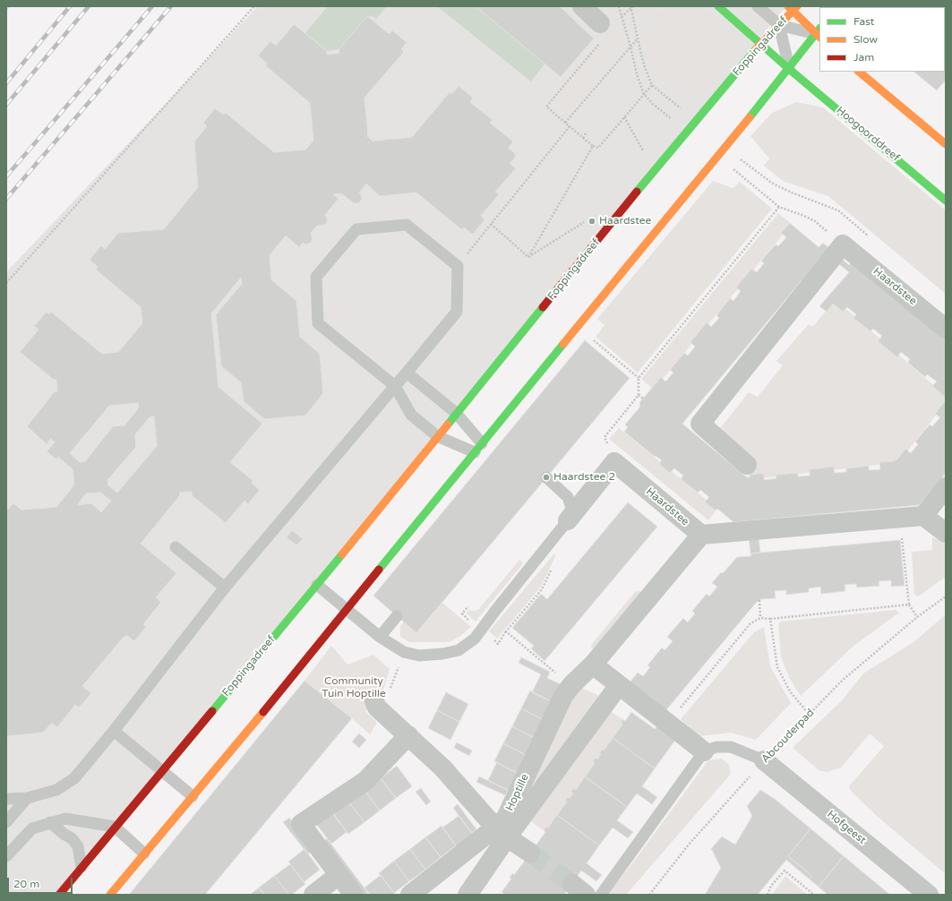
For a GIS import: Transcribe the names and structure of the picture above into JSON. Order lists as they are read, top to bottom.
{
  "streets": {
    "street": [
      "Foppingadreef",
      "Hoogoorddreef",
      "Haardstee",
      "Hoptille",
      "Hofgeest"
    ],
    "path": ["Abcouderpad"]
  },
  "crossings": [
    ["Foppingadreef", "Hoogoorddreef"],
    ["Haardstee", "Hoptille"],
    ["Abcouderpad", "Hofgeest"]
  ],
  "parks": ["Community Tuin Hoptille"],
  "places": ["Haardstee", "Haardstee 2"],
  "legend": ["Fast", "Slow", "Jam"],
  "scale_bar": "20 m"
}
